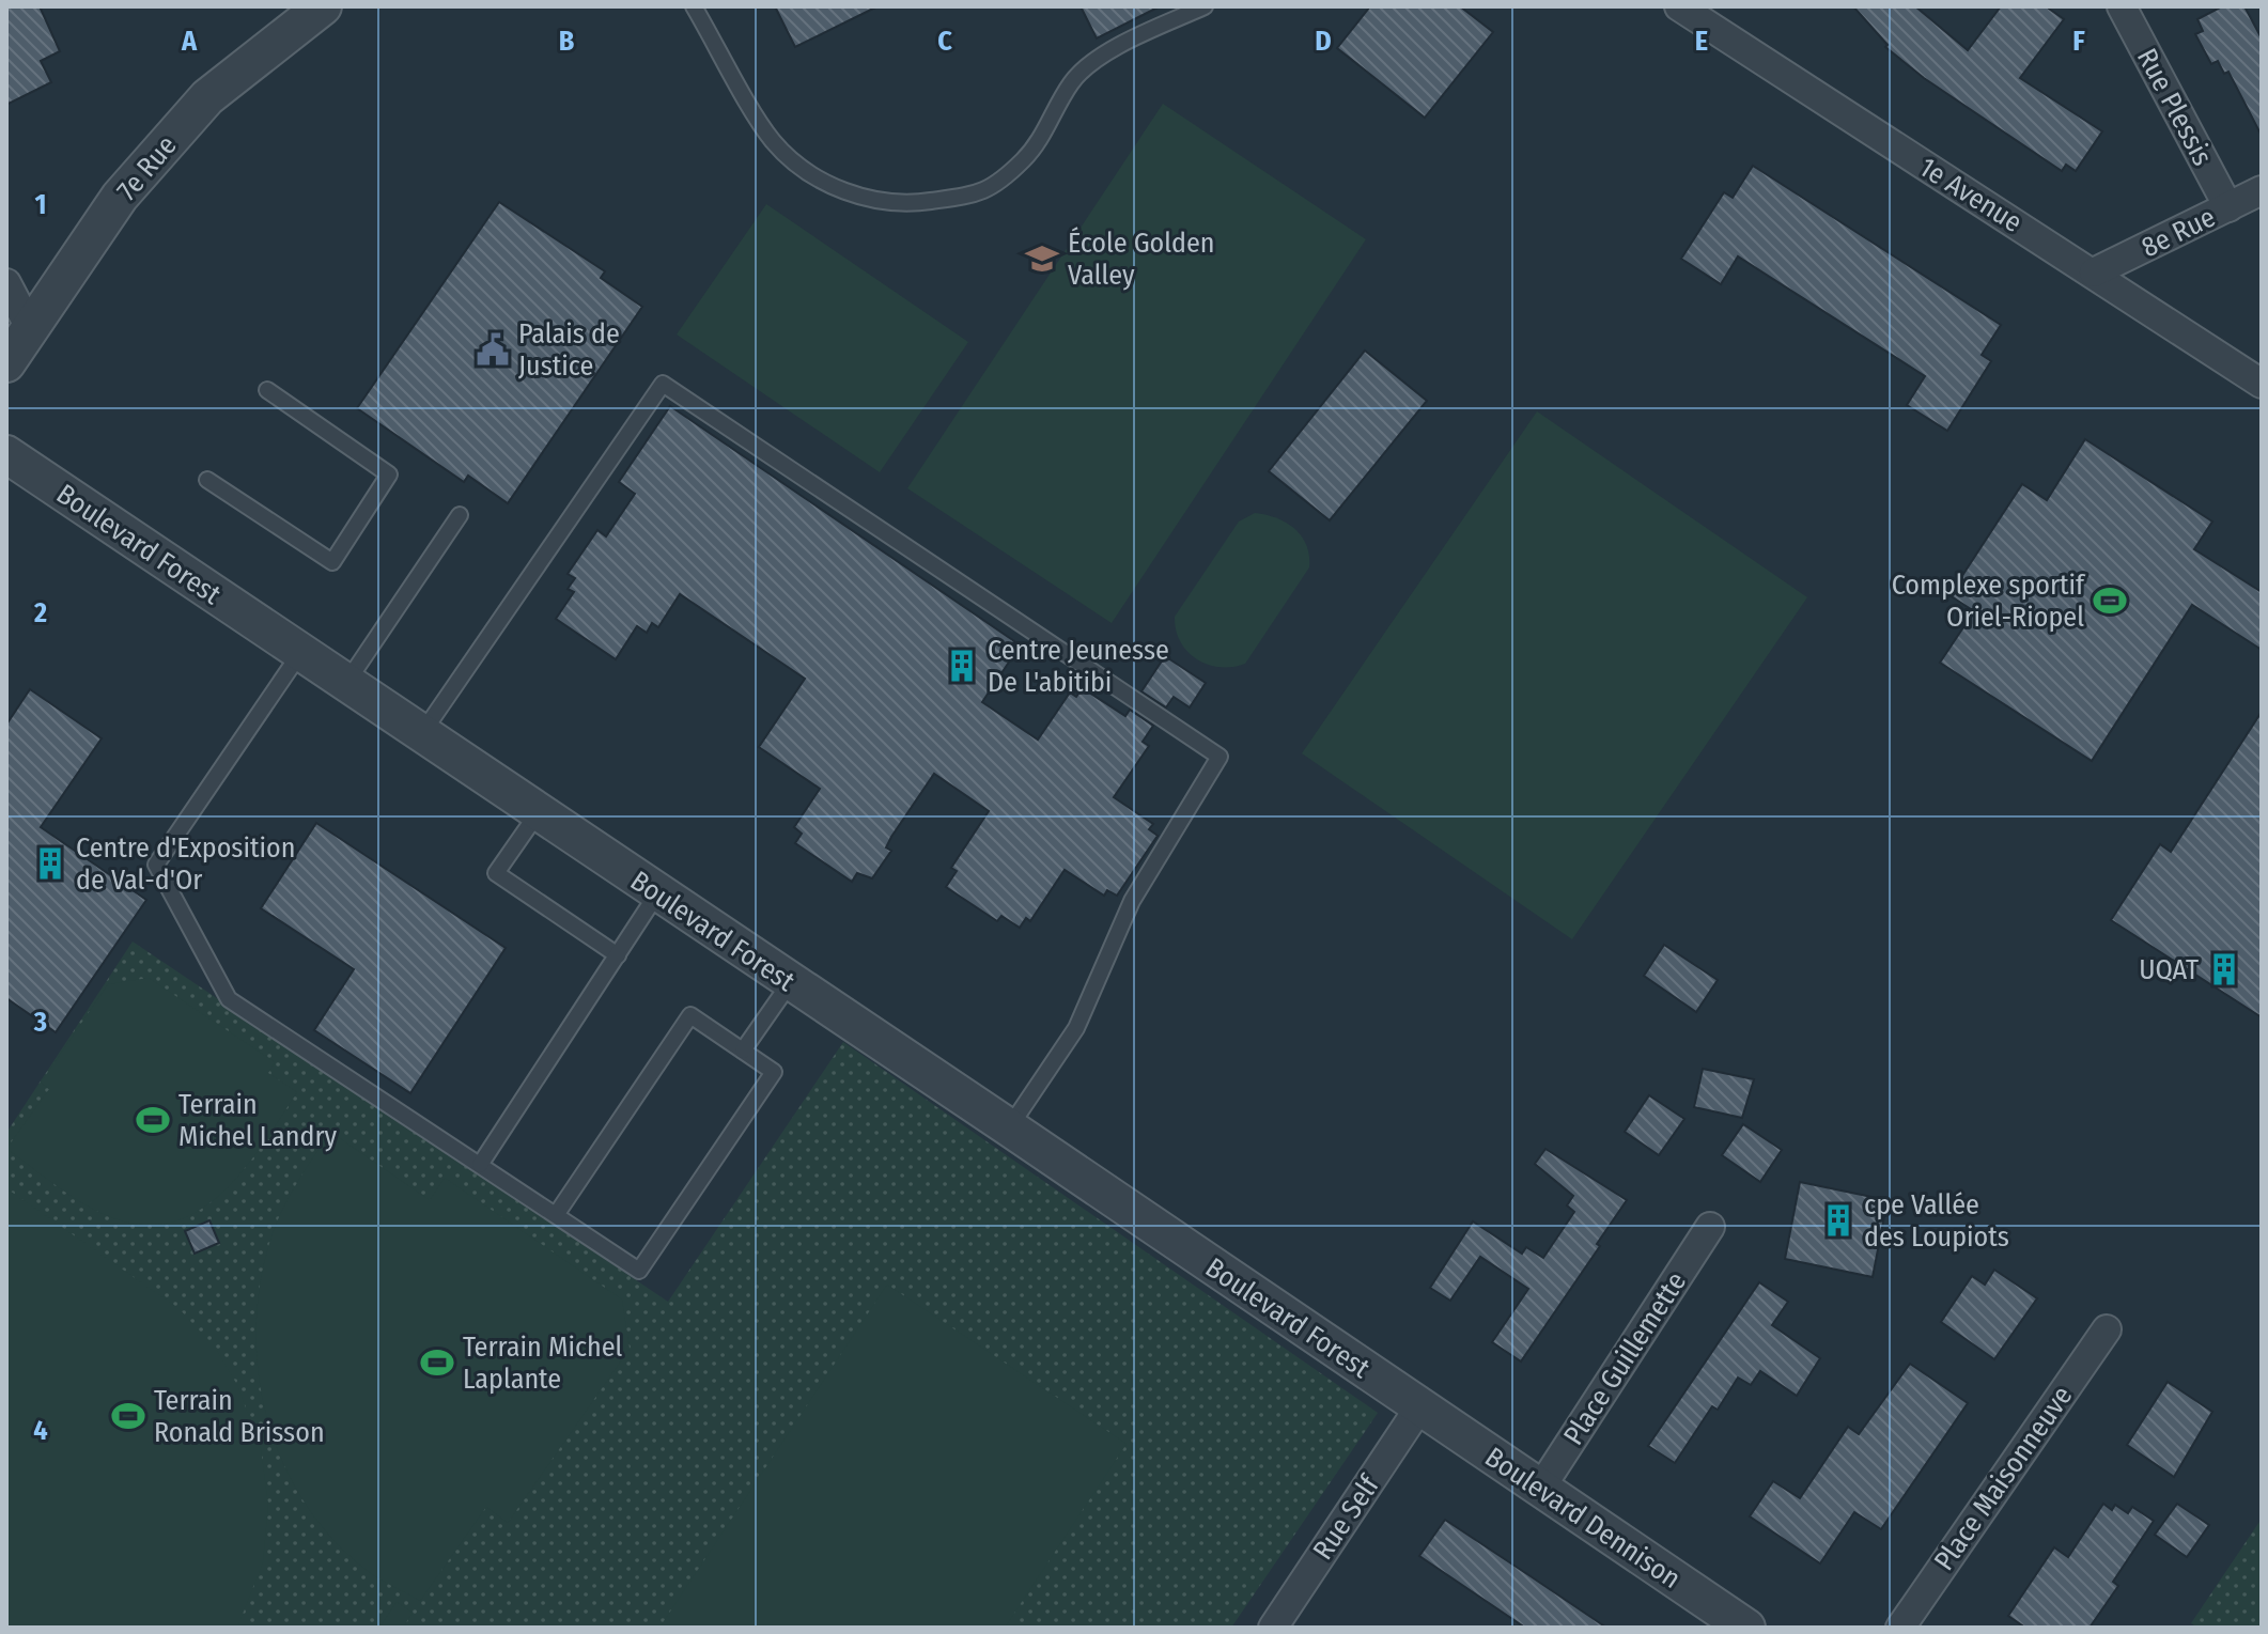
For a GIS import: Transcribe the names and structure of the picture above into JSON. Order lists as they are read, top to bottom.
{
  "streets": {
    "street": [
      "Rue Plessis",
      "7e Rue",
      "1e Avenue",
      "8e Rue",
      "Boulevard Forest",
      "Place Guillemette",
      "Place Maisonneuve",
      "Rue Self",
      "Boulevard Dennison"
    ]
  },
  "crossings": [
    ["Rue Plessis", "8e Rue"],
    ["1e Avenue", "8e Rue"],
    ["Boulevard Forest", "Rue Self"],
    ["Boulevard Forest", "Boulevard Dennison"],
    ["Place Guillemette", "Boulevard Dennison"],
    ["Rue Self", "Boulevard Dennison"]
  ],
  "places": {
    "school or university": ["École Golden Valley"],
    "public building": ["Palais de Justice"],
    "sports": [
      "Complexe sportif Oriel-Riopel",
      "Terrain Michel Landry",
      "Terrain Michel Laplante",
      "Terrain Ronald Brisson"
    ],
    "building": [
      "Centre Jeunesse De L'abitibi",
      "Centre d'Exposition de Val-d'Or",
      "UQAT",
      "cpe Vallée des Loupiots"
    ]
  },
  "grid": {
    "columns": [
      "A",
      "B",
      "C",
      "D",
      "E",
      "F"
    ],
    "rows": [
      "1",
      "2",
      "3",
      "4"
    ]
  }
}
